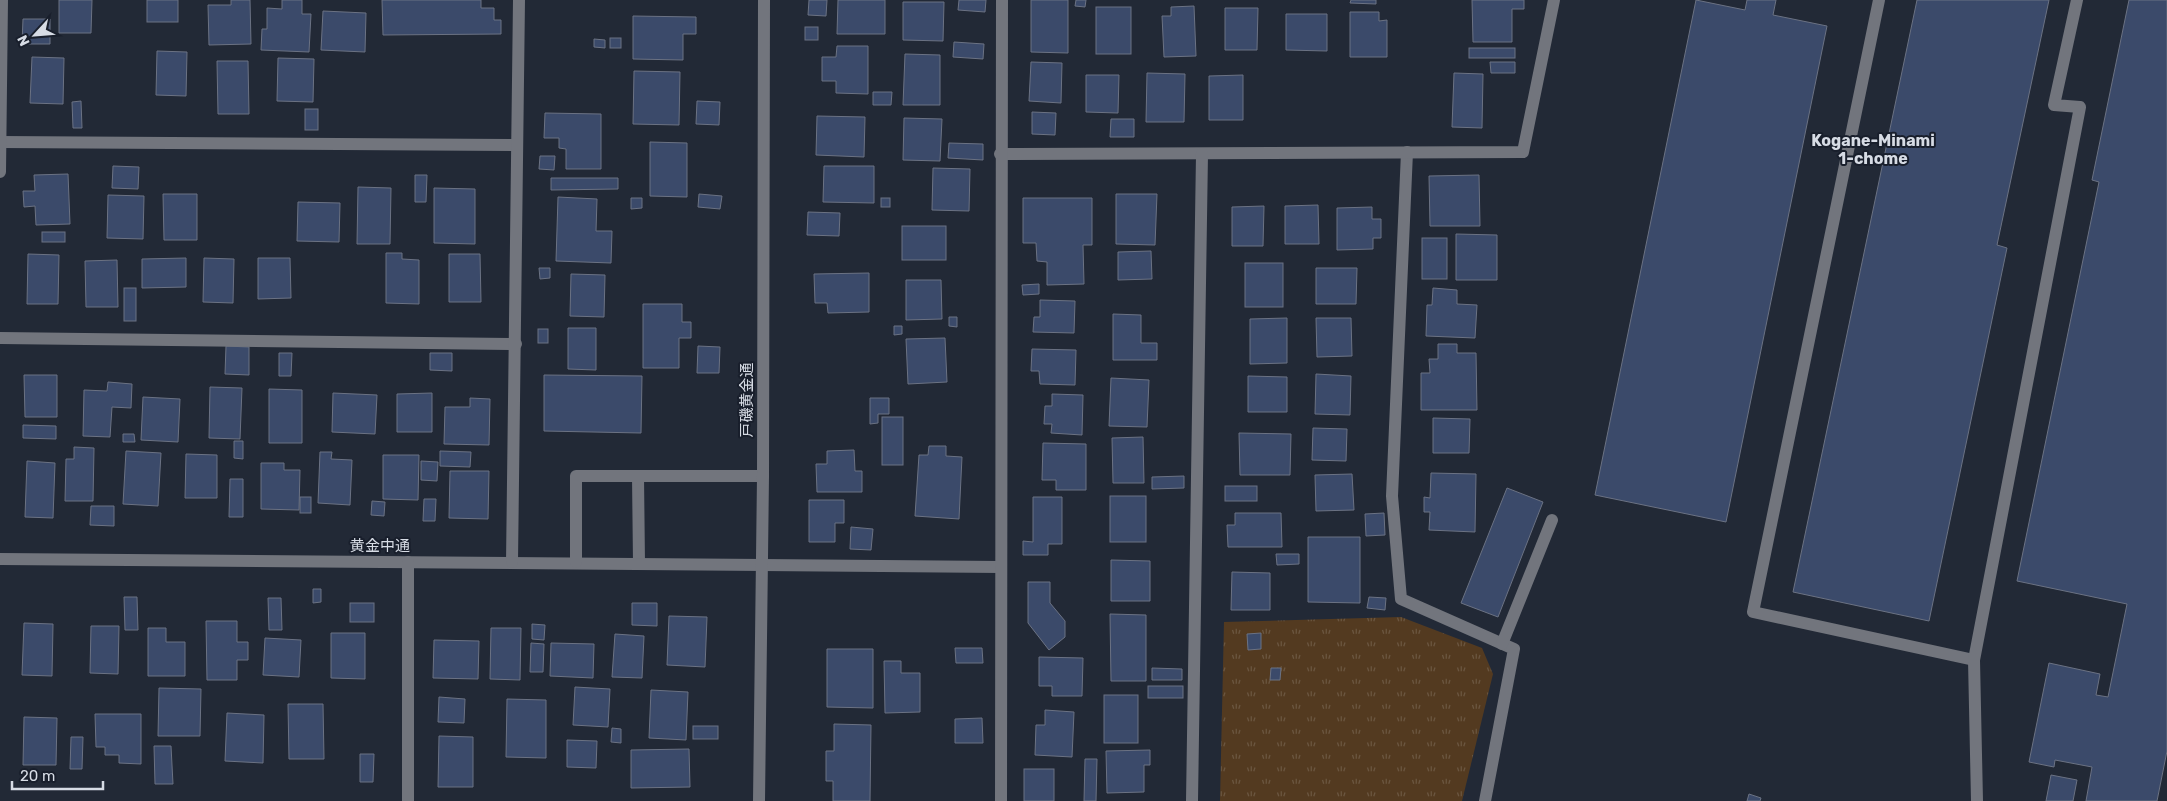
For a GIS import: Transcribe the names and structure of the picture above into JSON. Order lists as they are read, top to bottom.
{
  "streets": {
    "street": ["戸磯黄金通", "黄金中通"]
  },
  "crossings": [
    ["戸磯黄金通", "黄金中通"]
  ],
  "districts": ["Kogane-Minami 1-chome"],
  "scale_bar": "20 m",
  "north": "bottom left"
}
